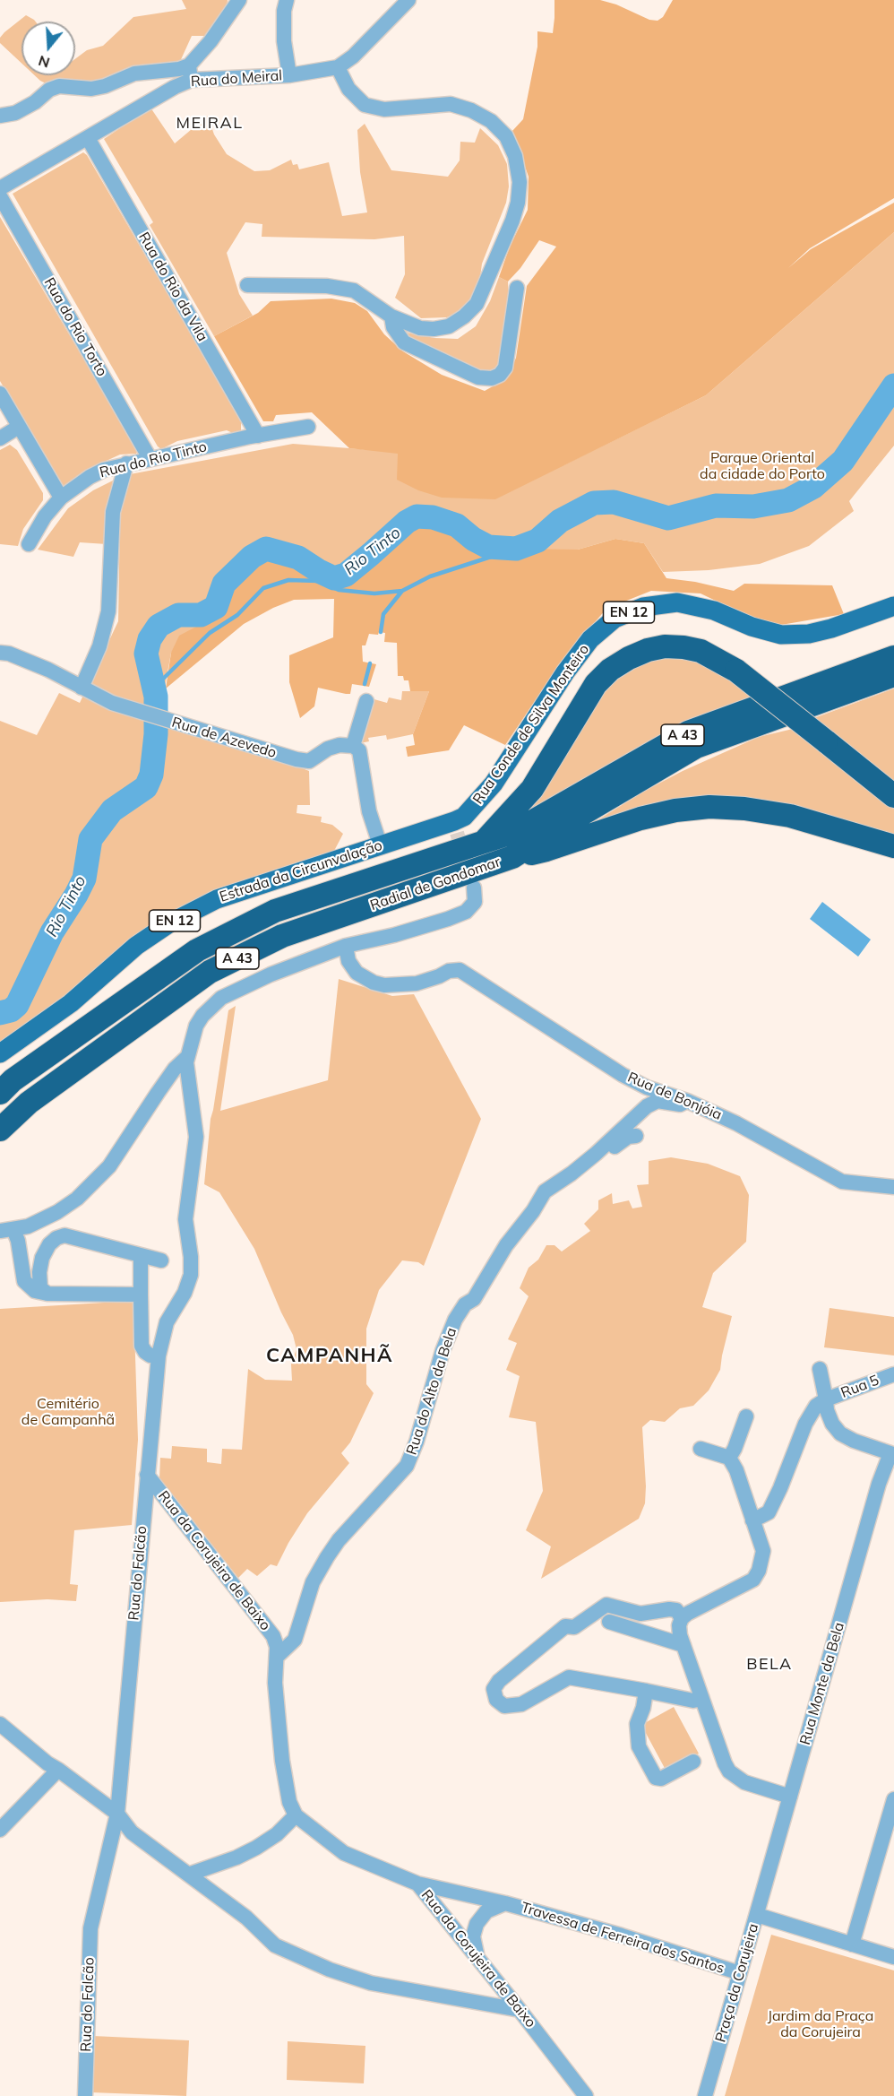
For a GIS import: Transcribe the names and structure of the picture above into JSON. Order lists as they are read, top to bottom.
{
  "streets": {
    "highway": ["A 43", "Radial de Gondomar"],
    "main road": ["EN 12", "Rua Conde de Silva Monteiro", "Estrada da Circunvalação"],
    "street": [
      "Rua do Meiral",
      "Rua do Rio da Vila",
      "Rua do Rio Torto",
      "Rua do Rio Tinto",
      "Rua de Azevedo",
      "Rua de Bonjóia",
      "Rua 5",
      "Rua do Alto da Bela",
      "Rua da Corujeira de Baixo",
      "Rua do Falcão",
      "Rua Monte da Bela",
      "Travessa de Ferreira dos Santos",
      "Praça da Corujeira"
    ]
  },
  "crossings": [
    ["Rua do Meiral", "Rua do Rio da Vila"],
    ["Rua do Rio da Vila", "Rua do Rio Tinto"],
    ["Rua do Rio Torto", "Rua do Rio Tinto"],
    ["Rua Conde de Silva Monteiro", "Estrada da Circunvalação"],
    ["Rua de Bonjóia", "Rua do Alto da Bela"],
    ["Rua 5", "Rua Monte da Bela"],
    ["Rua do Alto da Bela", "Rua da Corujeira de Baixo"],
    ["Rua da Corujeira de Baixo", "Rua do Falcão"],
    ["Rua da Corujeira de Baixo", "Travessa de Ferreira dos Santos"],
    ["Rua Monte da Bela", "Praça da Corujeira"],
    ["Travessa de Ferreira dos Santos", "Praça da Corujeira"]
  ],
  "districts": ["MEIRAL", "CAMPANHÃ", "BELA"],
  "water": ["Rio Tinto"],
  "parks": ["Parque Oriental da cidade do Porto", "Cemitério de Campanhã", "Jardim da Praça da Corujeira"],
  "north": "bottom"
}
